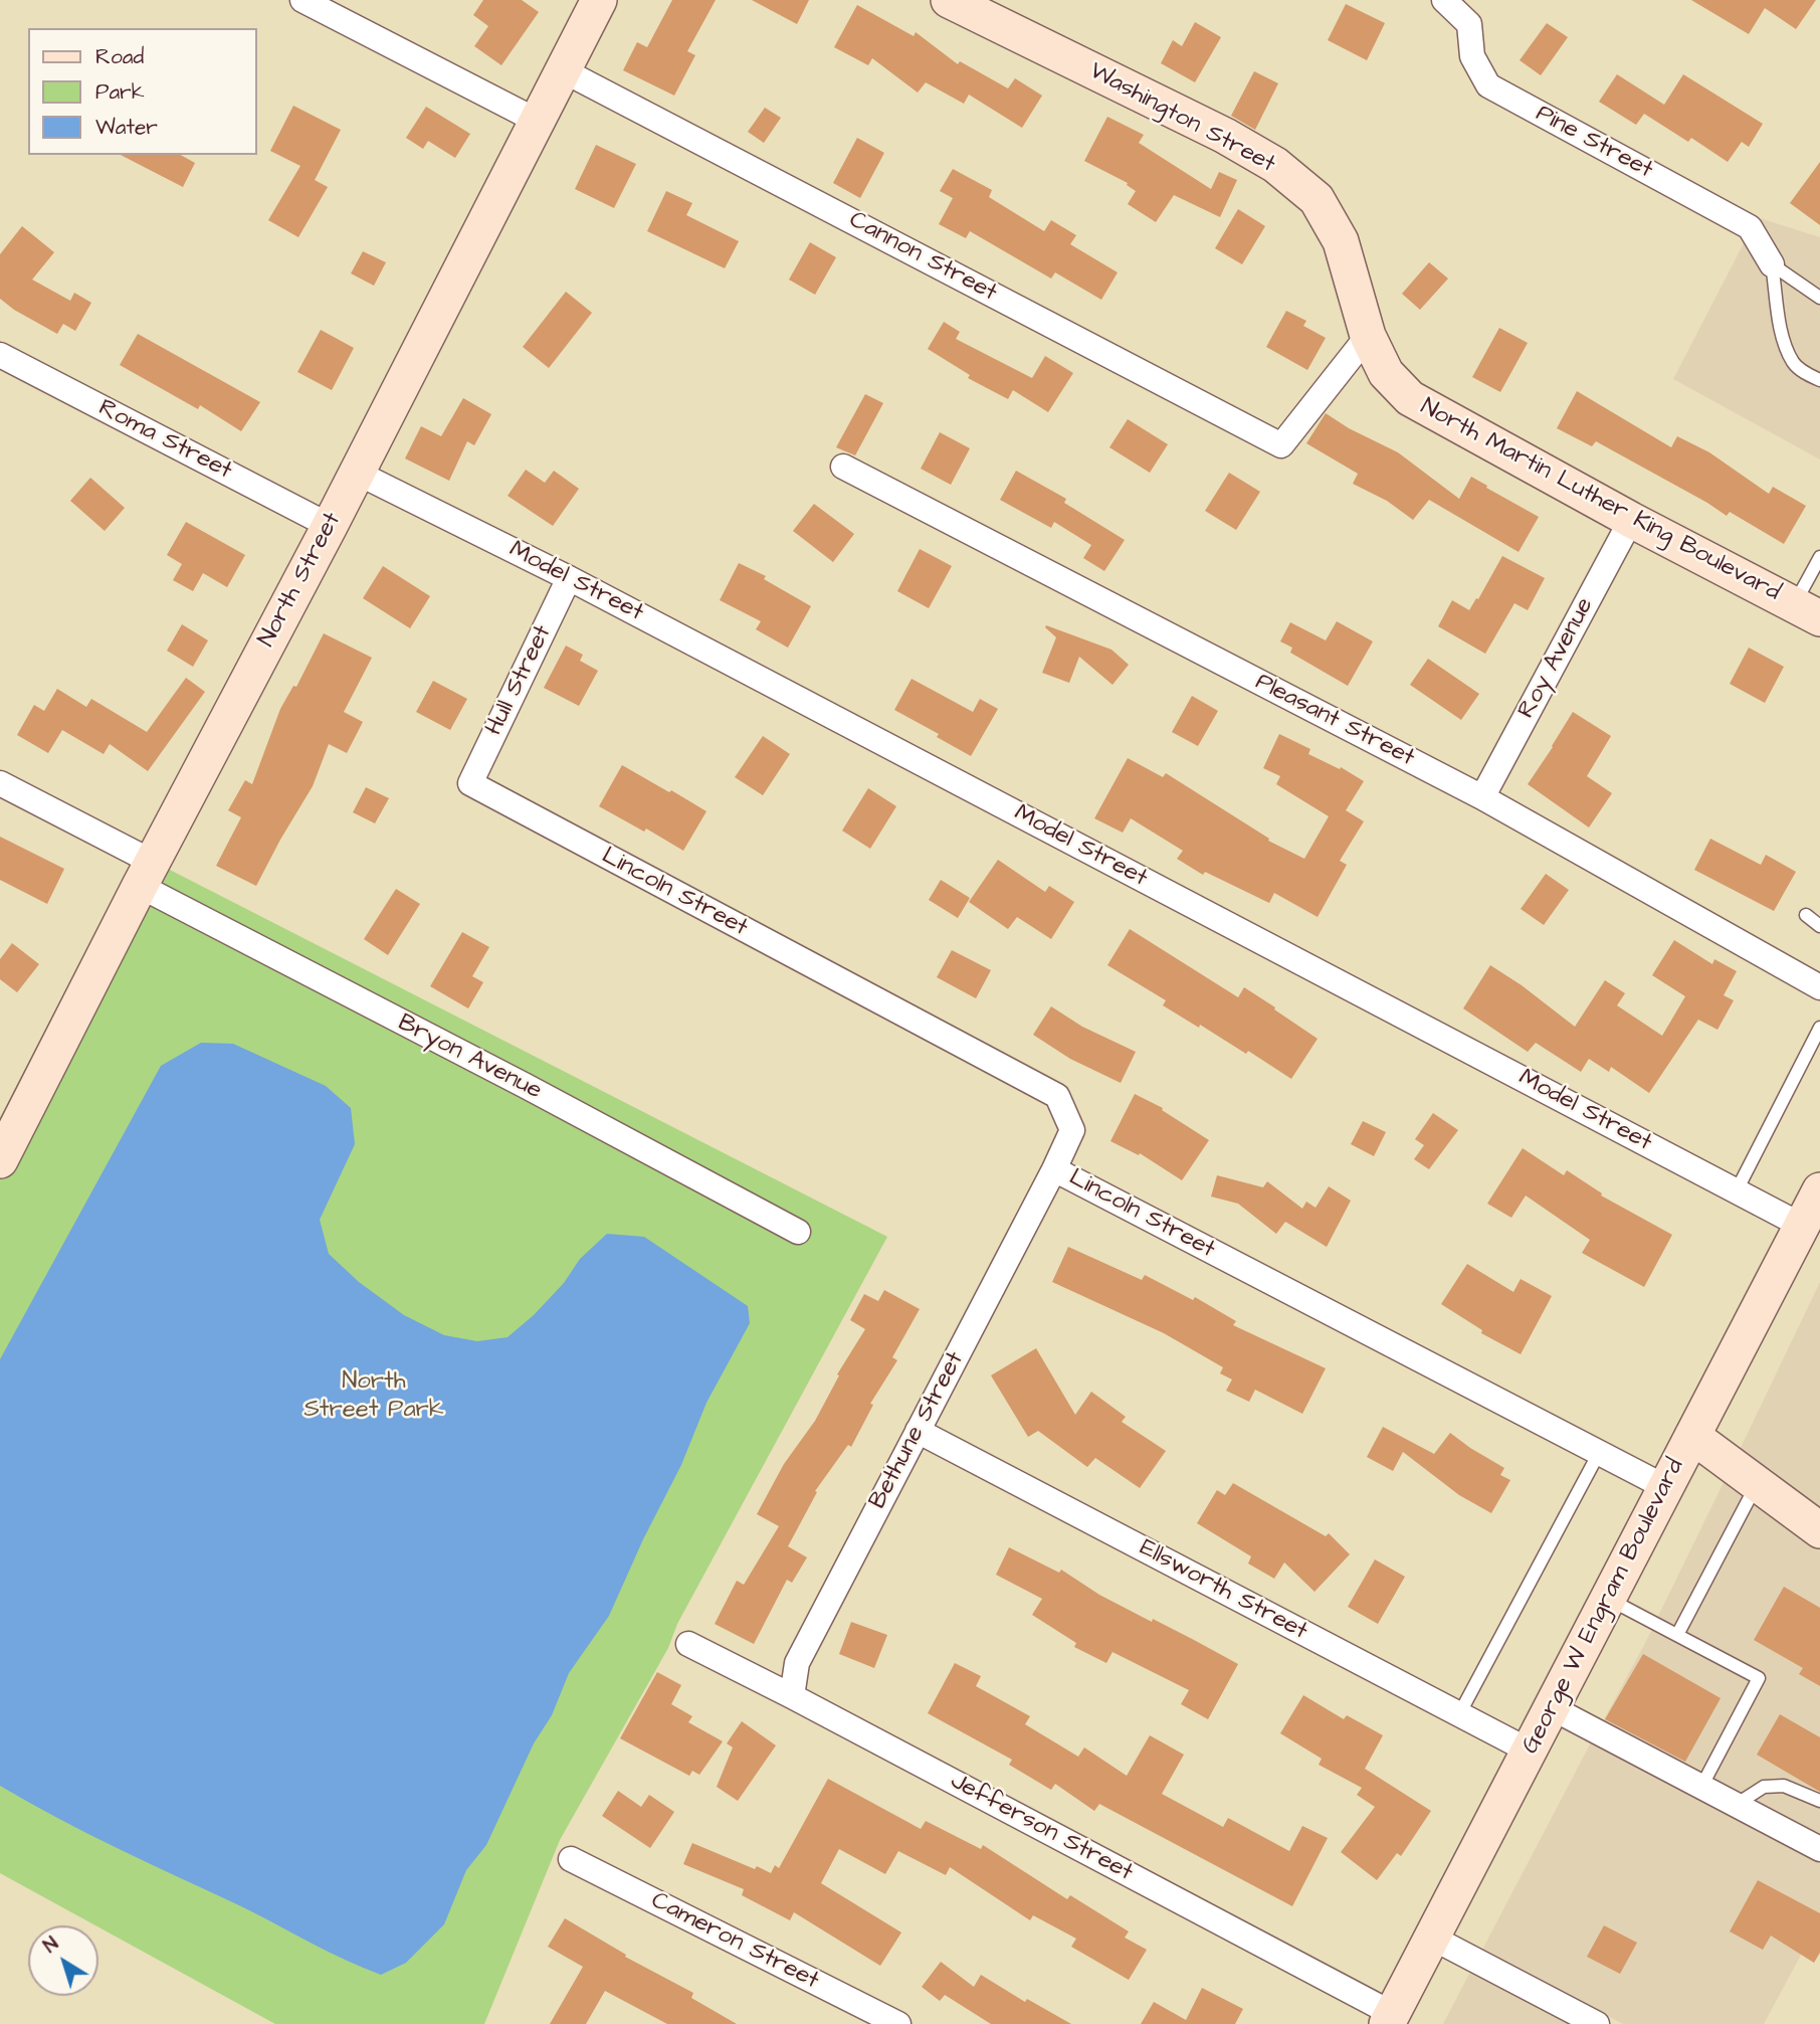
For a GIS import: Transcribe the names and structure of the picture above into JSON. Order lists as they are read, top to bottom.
{
  "streets": {
    "street": [
      "Washington Street",
      "Pine Street",
      "Cannon Street",
      "Roma Street",
      "North Martin Luther King Boulevard",
      "North Street",
      "Model Street",
      "Roy Avenue",
      "Hull Street",
      "Pleasant Street",
      "Lincoln Street",
      "Bryon Avenue",
      "Bethune Street",
      "Ellsworth Street",
      "George W Engram Boulevard",
      "Jefferson Street",
      "Cameron Street"
    ]
  },
  "crossings": [
    ["Washington Street", "Cannon Street"],
    ["Washington Street", "North Martin Luther King Boulevard"],
    ["Cannon Street", "North Martin Luther King Boulevard"],
    ["Cannon Street", "North Street"],
    ["Roma Street", "North Street"],
    ["North Martin Luther King Boulevard", "Roy Avenue"],
    ["North Street", "Model Street"],
    ["North Street", "Bryon Avenue"],
    ["Model Street", "Hull Street"],
    ["Model Street", "George W Engram Boulevard"],
    ["Roy Avenue", "Pleasant Street"],
    ["Hull Street", "Lincoln Street"],
    ["Lincoln Street", "Bethune Street"],
    ["Lincoln Street", "George W Engram Boulevard"],
    ["Bethune Street", "Ellsworth Street"],
    ["Bethune Street", "Jefferson Street"],
    ["Ellsworth Street", "George W Engram Boulevard"],
    ["George W Engram Boulevard", "Jefferson Street"]
  ],
  "parks": ["North Street Park"],
  "legend": ["Road", "Park", "Water"],
  "north": "top left"
}
